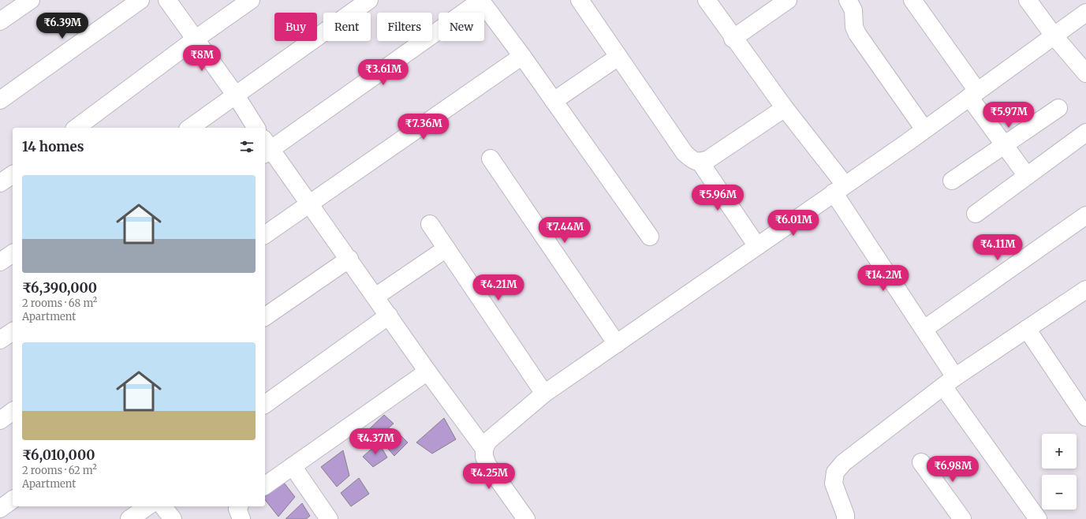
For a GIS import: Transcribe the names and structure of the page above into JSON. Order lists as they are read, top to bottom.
{
  "page": {
    "price": [
      "₹6.39M",
      "₹8M",
      "₹3.61M",
      "₹5.97M",
      "₹7.36M",
      "₹5.96M",
      "₹6.01M",
      "₹7.44M",
      "₹4.11M",
      "₹14.2M",
      "₹4.21M",
      "₹4.37M",
      "₹6.98M",
      "₹4.25M"
    ],
    "chip": [
      "Buy",
      "Rent",
      "Filters",
      "New"
    ],
    "heading": "14 homes",
    "list": [
      {
        "name": "₹6,390,000",
        "note": "2 rooms · 68 m² · Apartment"
      },
      {
        "name": "₹6,010,000",
        "note": "2 rooms · 62 m² · Apartment"
      }
    ],
    "map_buttons": ["+", "−"]
  }
}
